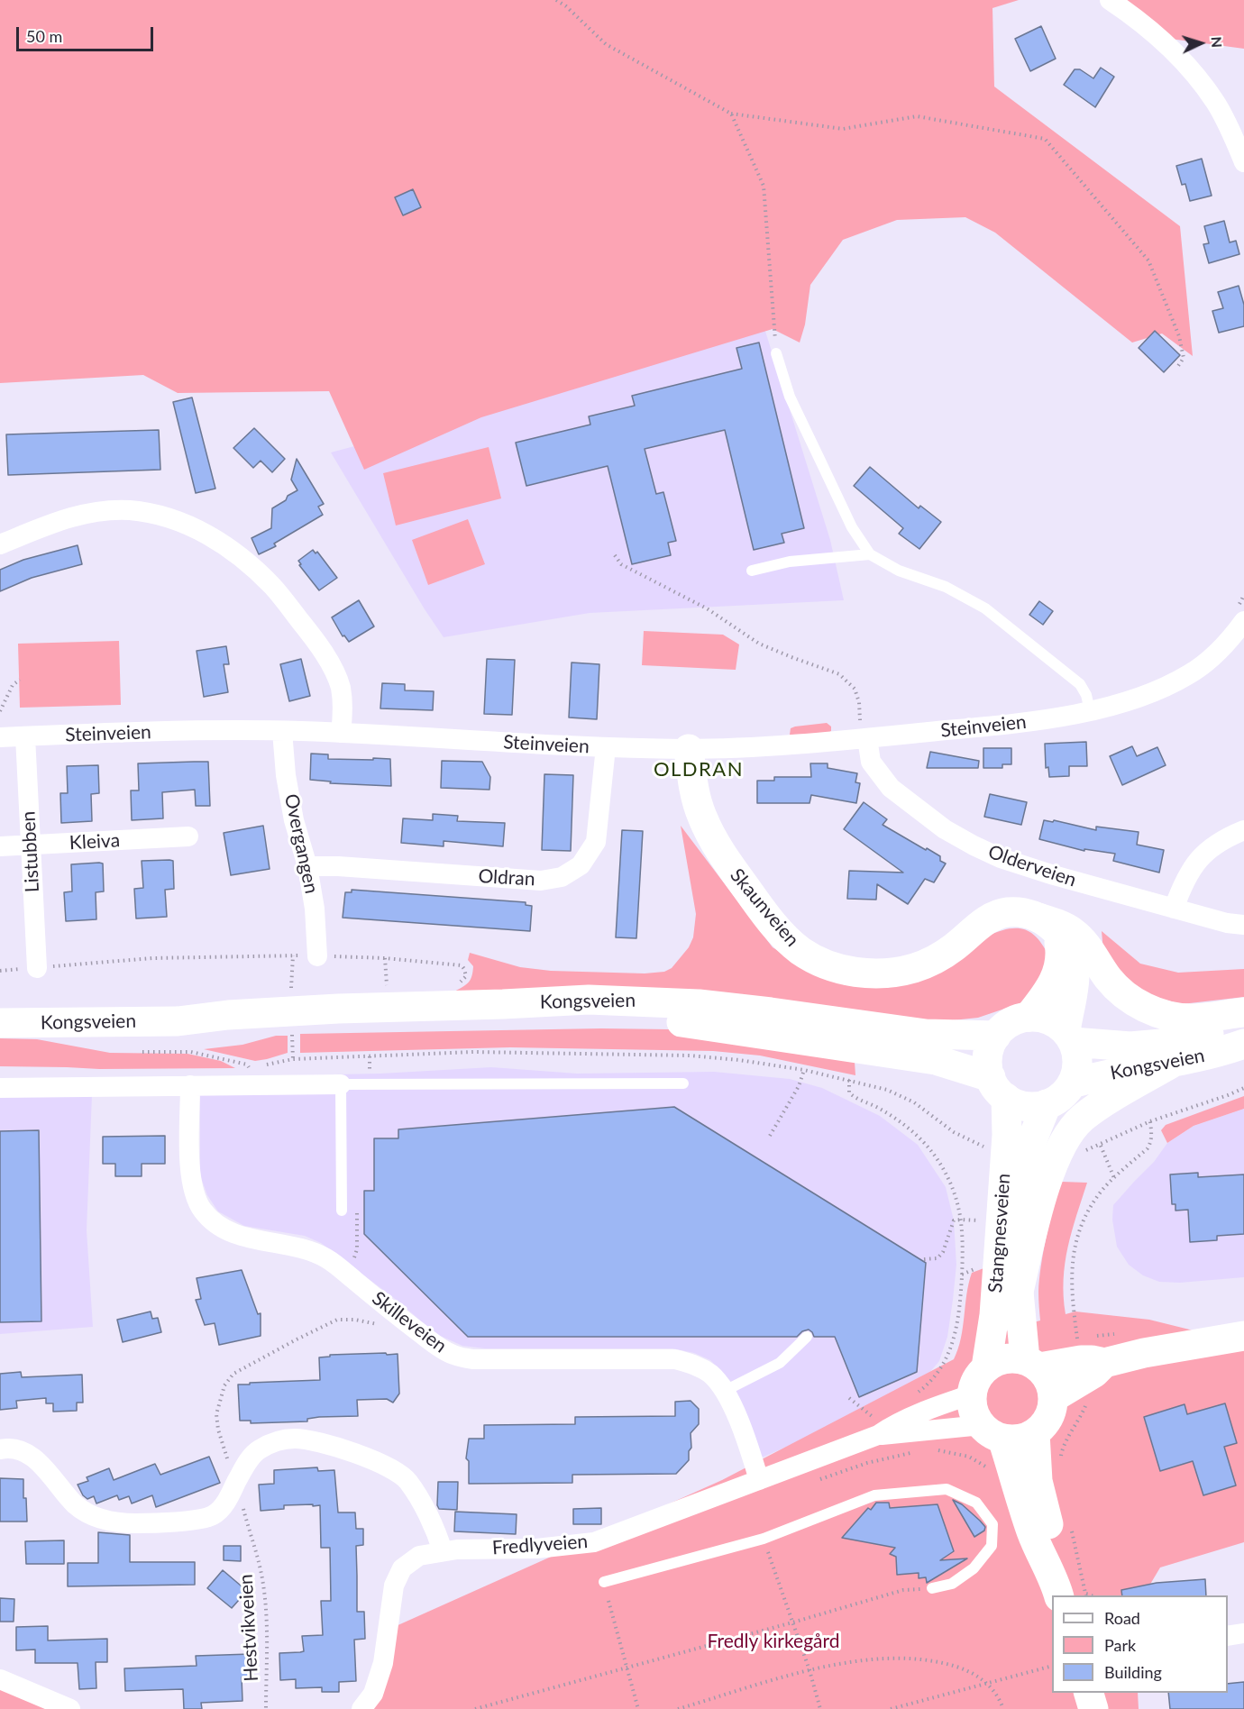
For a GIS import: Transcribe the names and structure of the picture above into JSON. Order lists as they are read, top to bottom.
{
  "streets": {
    "main road": ["Skaunveien", "Kongsveien", "Stangnesveien"],
    "street": [
      "Steinveien",
      "Kleiva",
      "Overgangen",
      "Listubben",
      "Olderveien",
      "Oldran",
      "Skilleveien",
      "Fredlyveien"
    ],
    "path": ["Hestvikveien"]
  },
  "crossings": [
    ["Steinveien", "Overgangen"],
    ["Steinveien", "Listubben"],
    ["Steinveien", "Olderveien"],
    ["Steinveien", "Oldran"],
    ["Steinveien", "Skaunveien"],
    ["Kleiva", "Listubben"],
    ["Overgangen", "Oldran"],
    ["Kongsveien", "Stangnesveien"],
    ["Stangnesveien", "Fredlyveien"],
    ["Skilleveien", "Fredlyveien"]
  ],
  "districts": ["OLDRAN"],
  "parks": ["Fredly kirkegård"],
  "legend": ["Road", "Park", "Building"],
  "scale_bar": "50 m",
  "north": "right"
}
